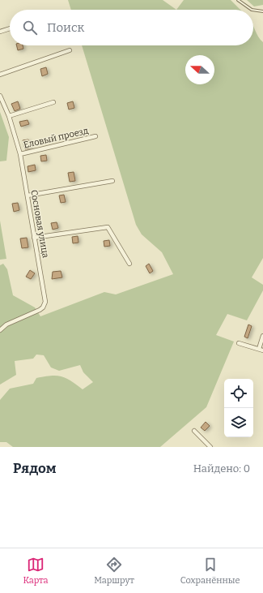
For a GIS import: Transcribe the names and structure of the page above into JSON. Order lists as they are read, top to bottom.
{
  "streets": {
    "street": ["Еловый проезд", "Сосновая улица"]
  },
  "crossings": [
    ["Еловый проезд", "Сосновая улица"]
  ],
  "north": "left",
  "page": {
    "search": "Поиск",
    "heading": ["Рядом", "Найдено: 0"],
    "nav": ["Карта", "Маршрут", "Сохранённые"]
  }
}
